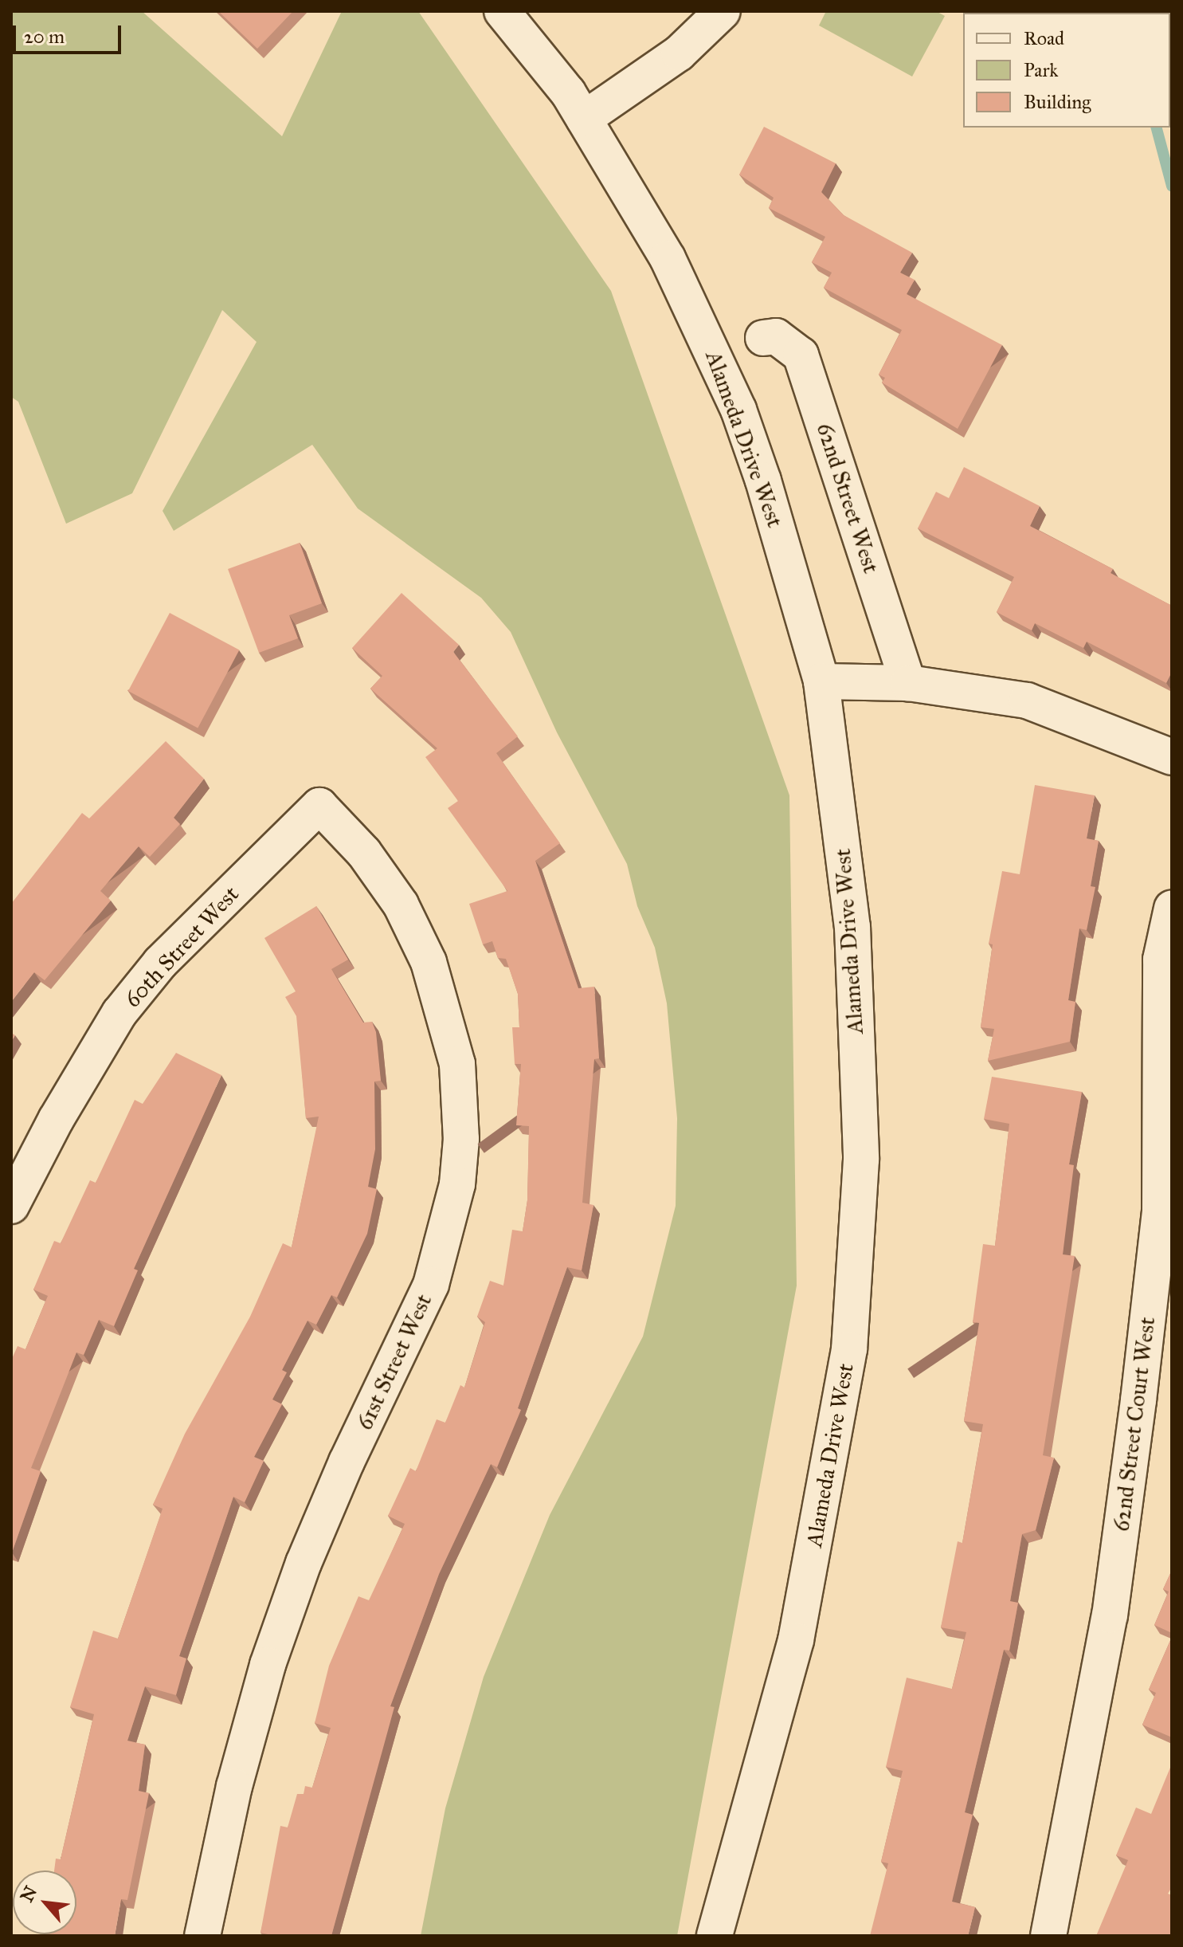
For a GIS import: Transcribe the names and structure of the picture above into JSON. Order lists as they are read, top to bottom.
{
  "streets": {
    "street": [
      "Alameda Drive West",
      "62nd Street West",
      "60th Street West",
      "61st Street West",
      "62nd Street Court West"
    ]
  },
  "crossings": [
    ["60th Street West", "61st Street West"]
  ],
  "legend": ["Road", "Park", "Building"],
  "scale_bar": "20 m",
  "north": "top left"
}
